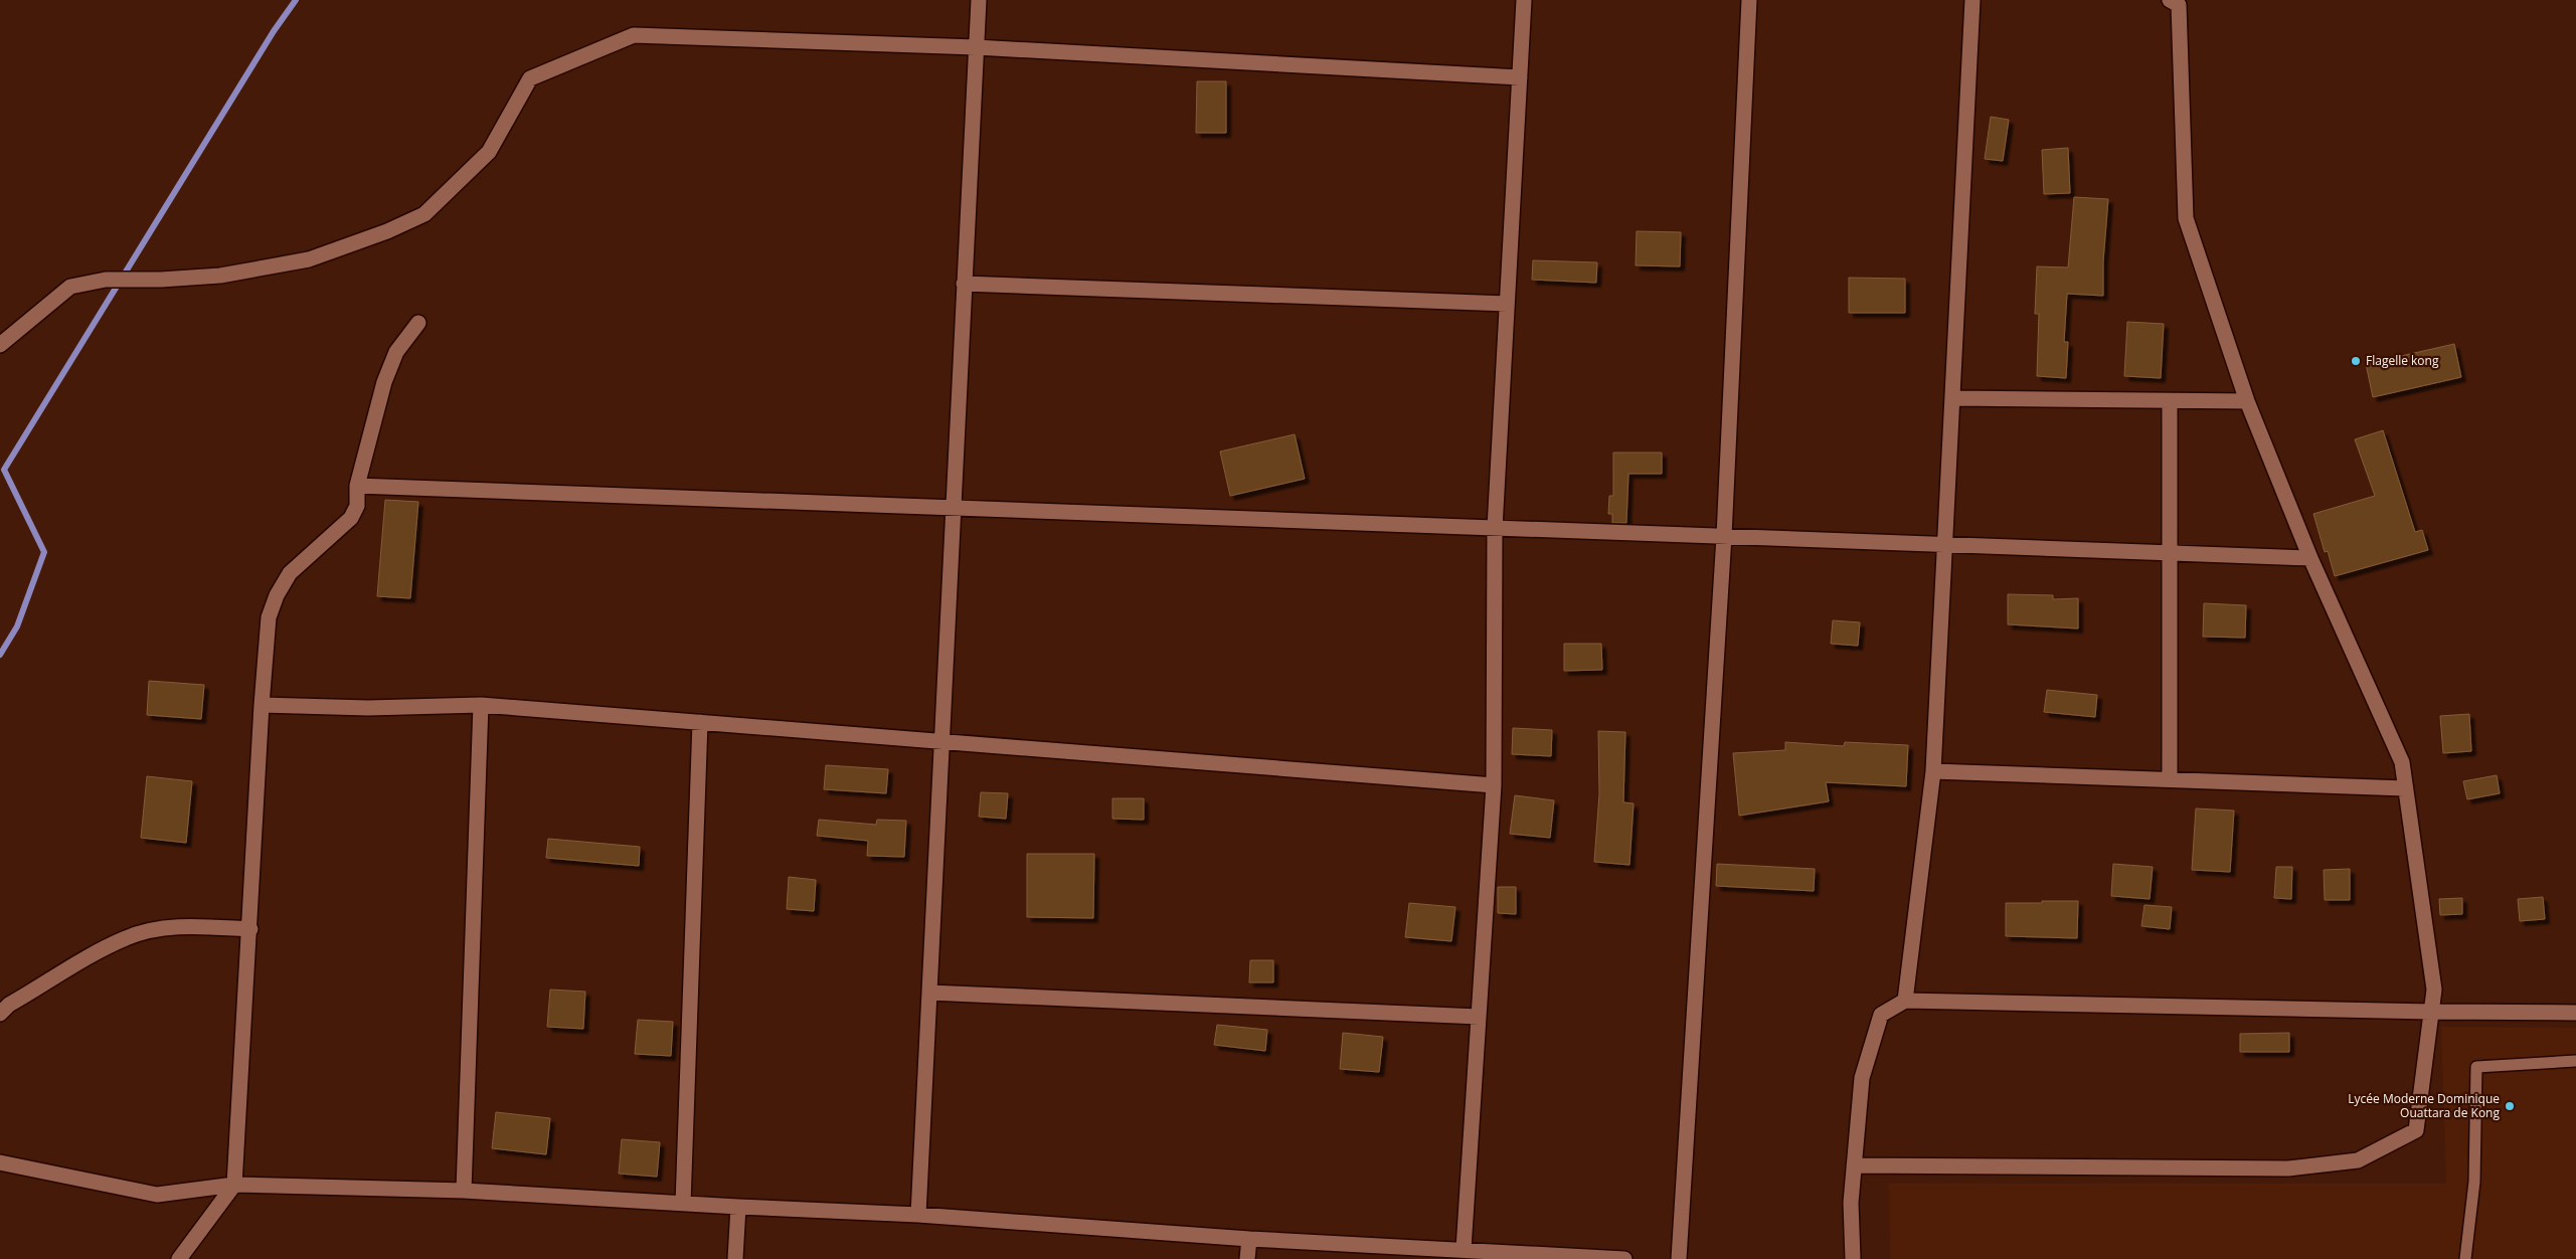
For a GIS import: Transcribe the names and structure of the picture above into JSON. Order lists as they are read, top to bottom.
{
  "places": ["Flagelle kong", "Lycée Moderne Dominique Ouattara de Kong"]
}
